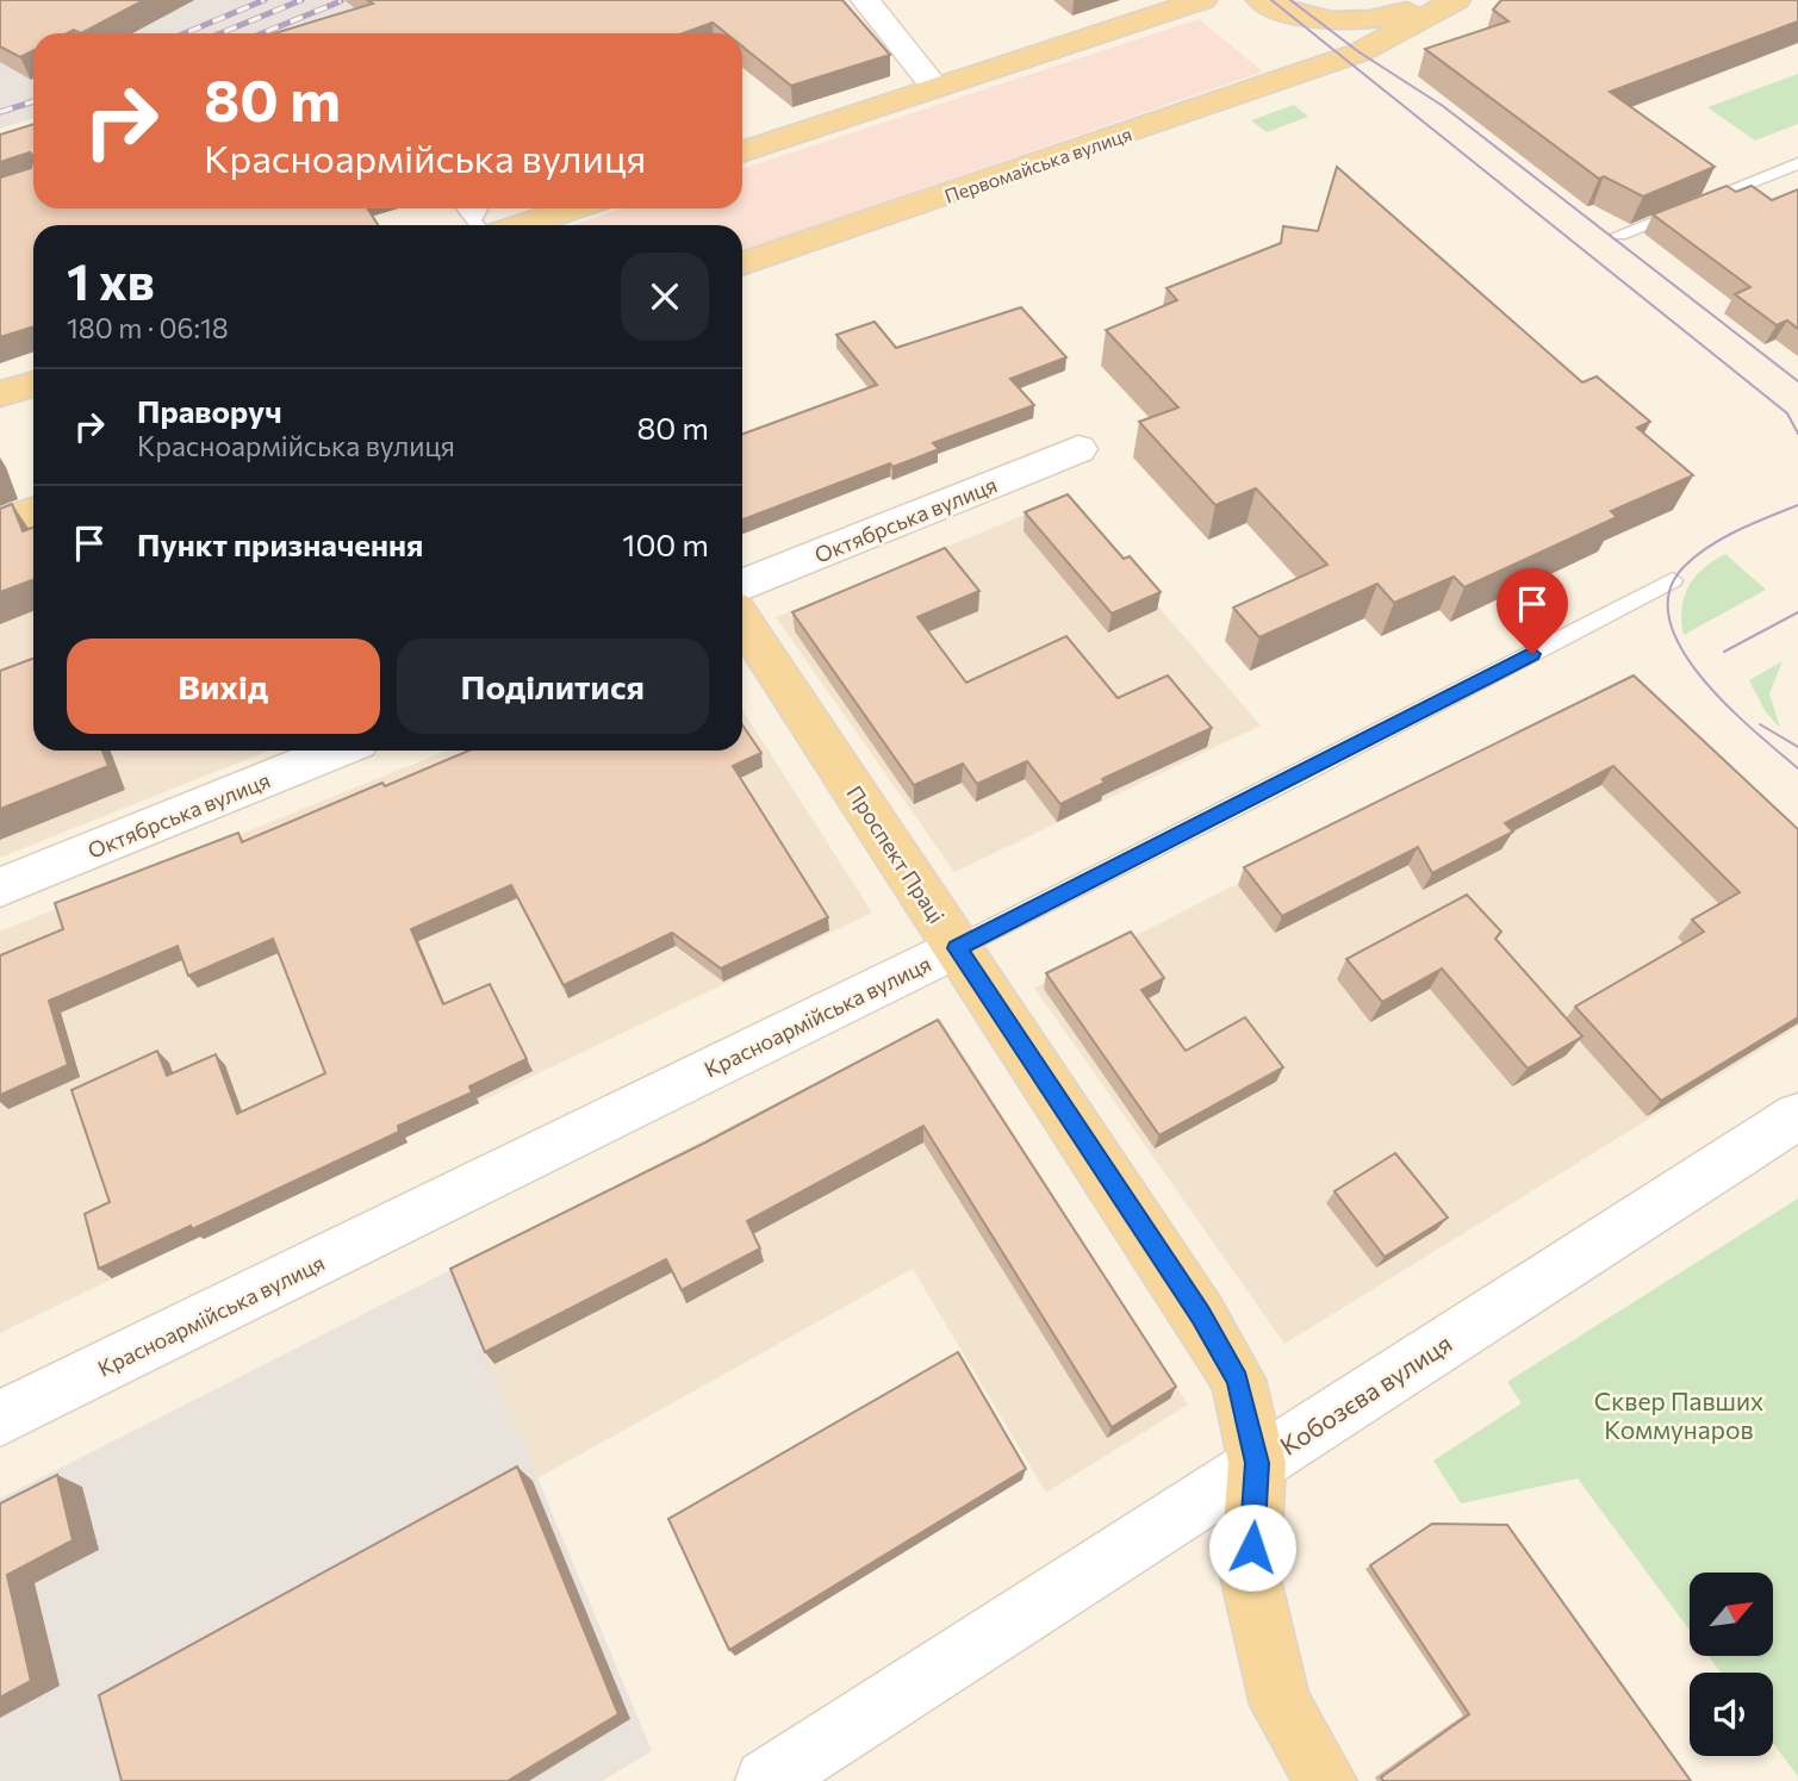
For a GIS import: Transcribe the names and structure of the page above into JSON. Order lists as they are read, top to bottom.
{
  "streets": {
    "main road": ["Первомайська вулиця", "Проспект Праці"],
    "street": ["Октябрська вулиця", "Красноармійська вулиця", "Кобозєва вулиця"]
  },
  "crossings": [
    ["Проспект Праці", "Красноармійська вулиця"],
    ["Проспект Праці", "Кобозєва вулиця"]
  ],
  "parks": ["Сквер Павших Коммунаров"],
  "north": "top right",
  "page": {
    "turn": ["80 m", "Красноармійська вулиця"],
    "heading": ["1 хв", "180 m · 06:18"],
    "list": [
      {
        "name": "Праворуч",
        "note": "Красноармійська вулиця",
        "value": "80 m"
      },
      {
        "name": "Пункт призначення",
        "value": "100 m"
      }
    ],
    "buttons": ["Вихід", "Поділитися"]
  }
}
